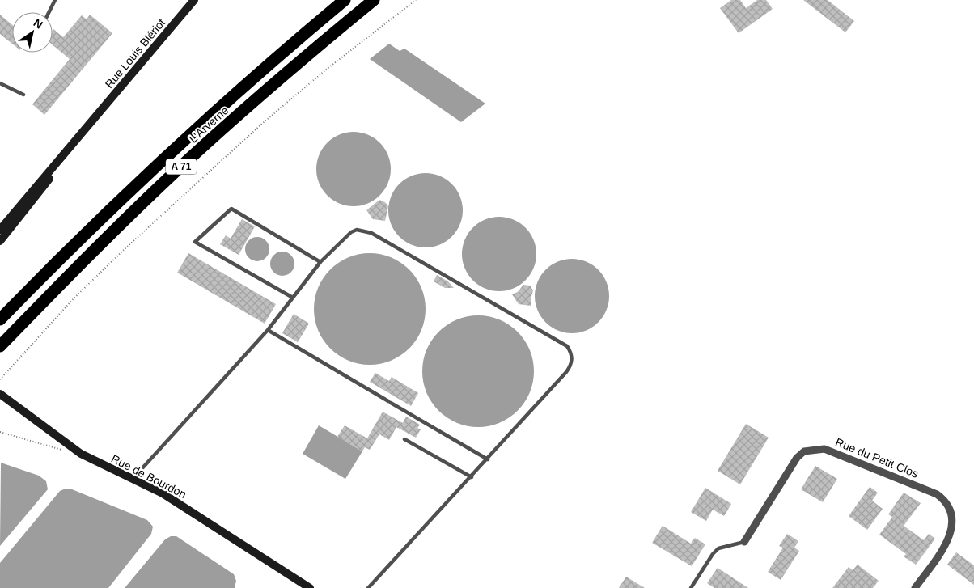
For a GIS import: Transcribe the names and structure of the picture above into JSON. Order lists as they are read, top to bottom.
{
  "streets": {
    "highway": ["L'Arverne", "A 71"],
    "main road": ["Rue Louis Blériot", "Rue de Bourdon"],
    "street": ["Rue du Petit Clos"]
  },
  "north": "top right"
}
